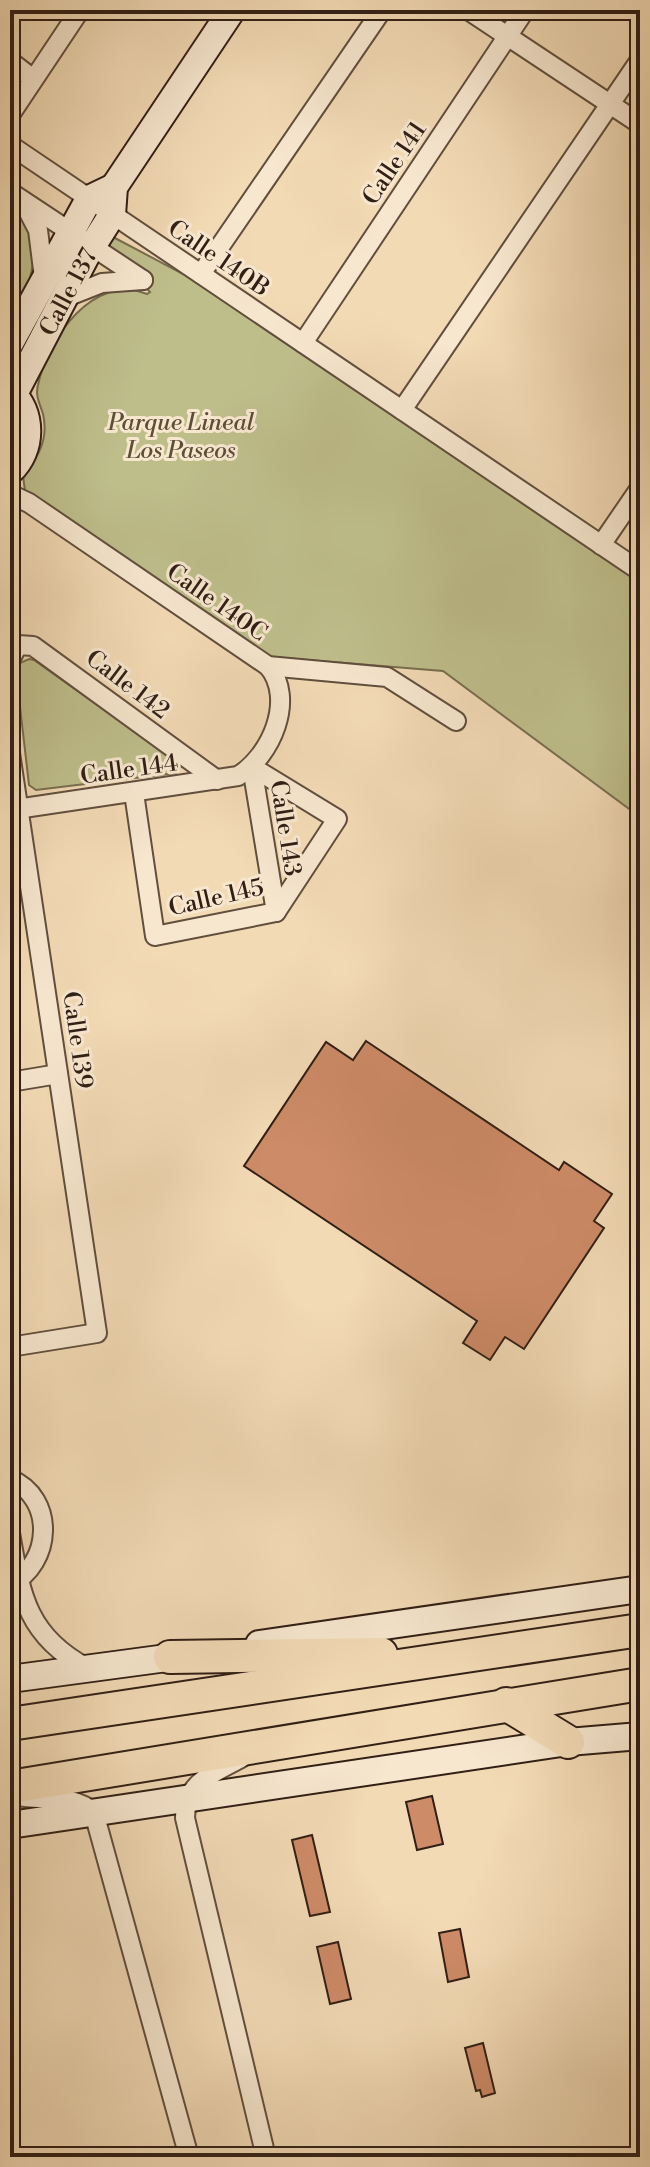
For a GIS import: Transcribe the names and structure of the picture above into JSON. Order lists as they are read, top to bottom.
{
  "streets": {
    "main road": ["Calle 137"],
    "street": [
      "Calle 141",
      "Calle 140B",
      "Calle 140C",
      "Calle 142",
      "Calle 144",
      "Calle 143",
      "Calle 145",
      "Calle 139"
    ]
  },
  "crossings": [
    ["Calle 141", "Calle 140B"],
    ["Calle 140B", "Calle 137"],
    ["Calle 140C", "Calle 143"],
    ["Calle 142", "Calle 144"],
    ["Calle 144", "Calle 143"],
    ["Calle 144", "Calle 145"],
    ["Calle 144", "Calle 139"],
    ["Calle 143", "Calle 145"]
  ],
  "parks": ["Parque Lineal Los Paseos"]
}
